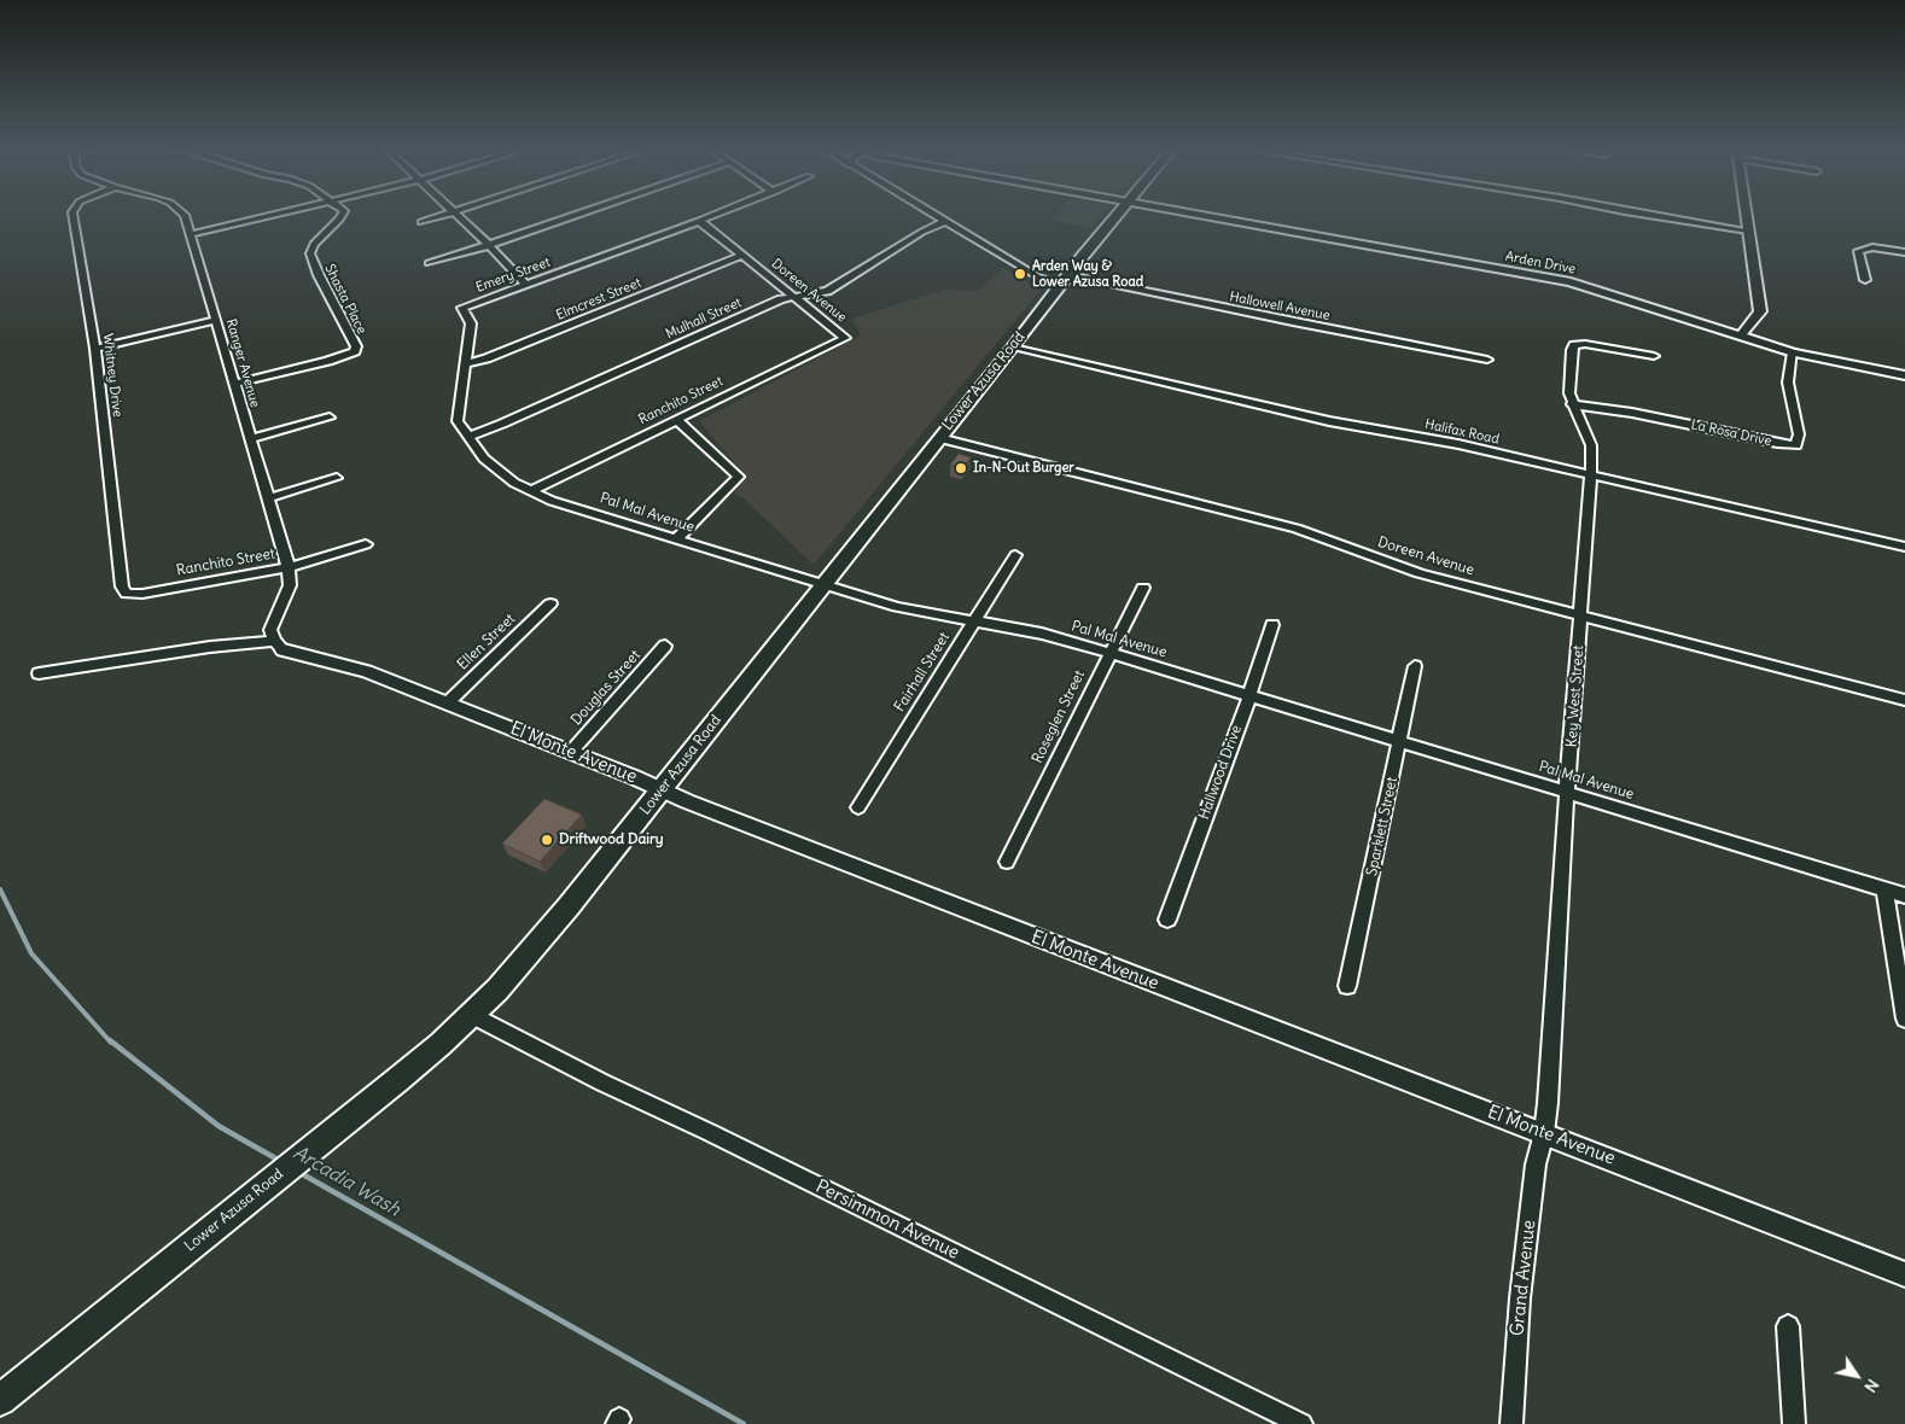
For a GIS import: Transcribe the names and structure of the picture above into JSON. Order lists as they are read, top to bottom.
{
  "streets": {
    "main road": ["Lower Azusa Road"],
    "street": [
      "Arden Drive",
      "Emery Street",
      "Doreen Avenue",
      "Shasta Place",
      "Elmcrest Street",
      "Hallowell Avenue",
      "Mulhall Street",
      "Ranger Avenue",
      "Whitney Drive",
      "Ranchito Street",
      "Halifax Road",
      "La Rosa Drive",
      "Pal Mal Avenue",
      "Ellen Street",
      "Fairhall Street",
      "Douglas Street",
      "Key West Street",
      "Roseglen Street",
      "El Monte Avenue",
      "Hallwood Drive",
      "Sparklett Street",
      "Persimmon Avenue",
      "Grand Avenue"
    ]
  },
  "crossings": [
    ["Arden Drive", "La Rosa Drive"],
    ["Emery Street", "Doreen Avenue"],
    ["Emery Street", "Pal Mal Avenue"],
    ["Doreen Avenue", "Elmcrest Street"],
    ["Doreen Avenue", "Mulhall Street"],
    ["Doreen Avenue", "Lower Azusa Road"],
    ["Doreen Avenue", "Ranchito Street"],
    ["Doreen Avenue", "Key West Street"],
    ["Shasta Place", "Ranger Avenue"],
    ["Elmcrest Street", "Pal Mal Avenue"],
    ["Hallowell Avenue", "Mulhall Street"],
    ["Hallowell Avenue", "Lower Azusa Road"],
    ["Mulhall Street", "Pal Mal Avenue"],
    ["Ranger Avenue", "Ranchito Street"],
    ["Ranger Avenue", "El Monte Avenue"],
    ["Whitney Drive", "Ranchito Street"],
    ["Lower Azusa Road", "Halifax Road"],
    ["Lower Azusa Road", "Pal Mal Avenue"],
    ["Lower Azusa Road", "El Monte Avenue"],
    ["Lower Azusa Road", "Persimmon Avenue"],
    ["Ranchito Street", "Pal Mal Avenue"],
    ["Halifax Road", "Key West Street"],
    ["La Rosa Drive", "Key West Street"],
    ["Pal Mal Avenue", "Fairhall Street"],
    ["Pal Mal Avenue", "Key West Street"],
    ["Pal Mal Avenue", "Roseglen Street"],
    ["Pal Mal Avenue", "Hallwood Drive"],
    ["Pal Mal Avenue", "Sparklett Street"],
    ["Ellen Street", "El Monte Avenue"],
    ["Douglas Street", "El Monte Avenue"],
    ["Key West Street", "El Monte Avenue"],
    ["Key West Street", "Grand Avenue"],
    ["El Monte Avenue", "Grand Avenue"]
  ],
  "water": ["Arcadia Wash"],
  "places": ["Arden Way & Lower Azusa Road", "In-N-Out Burger", "Driftwood Dairy"],
  "north": "bottom right"
}
